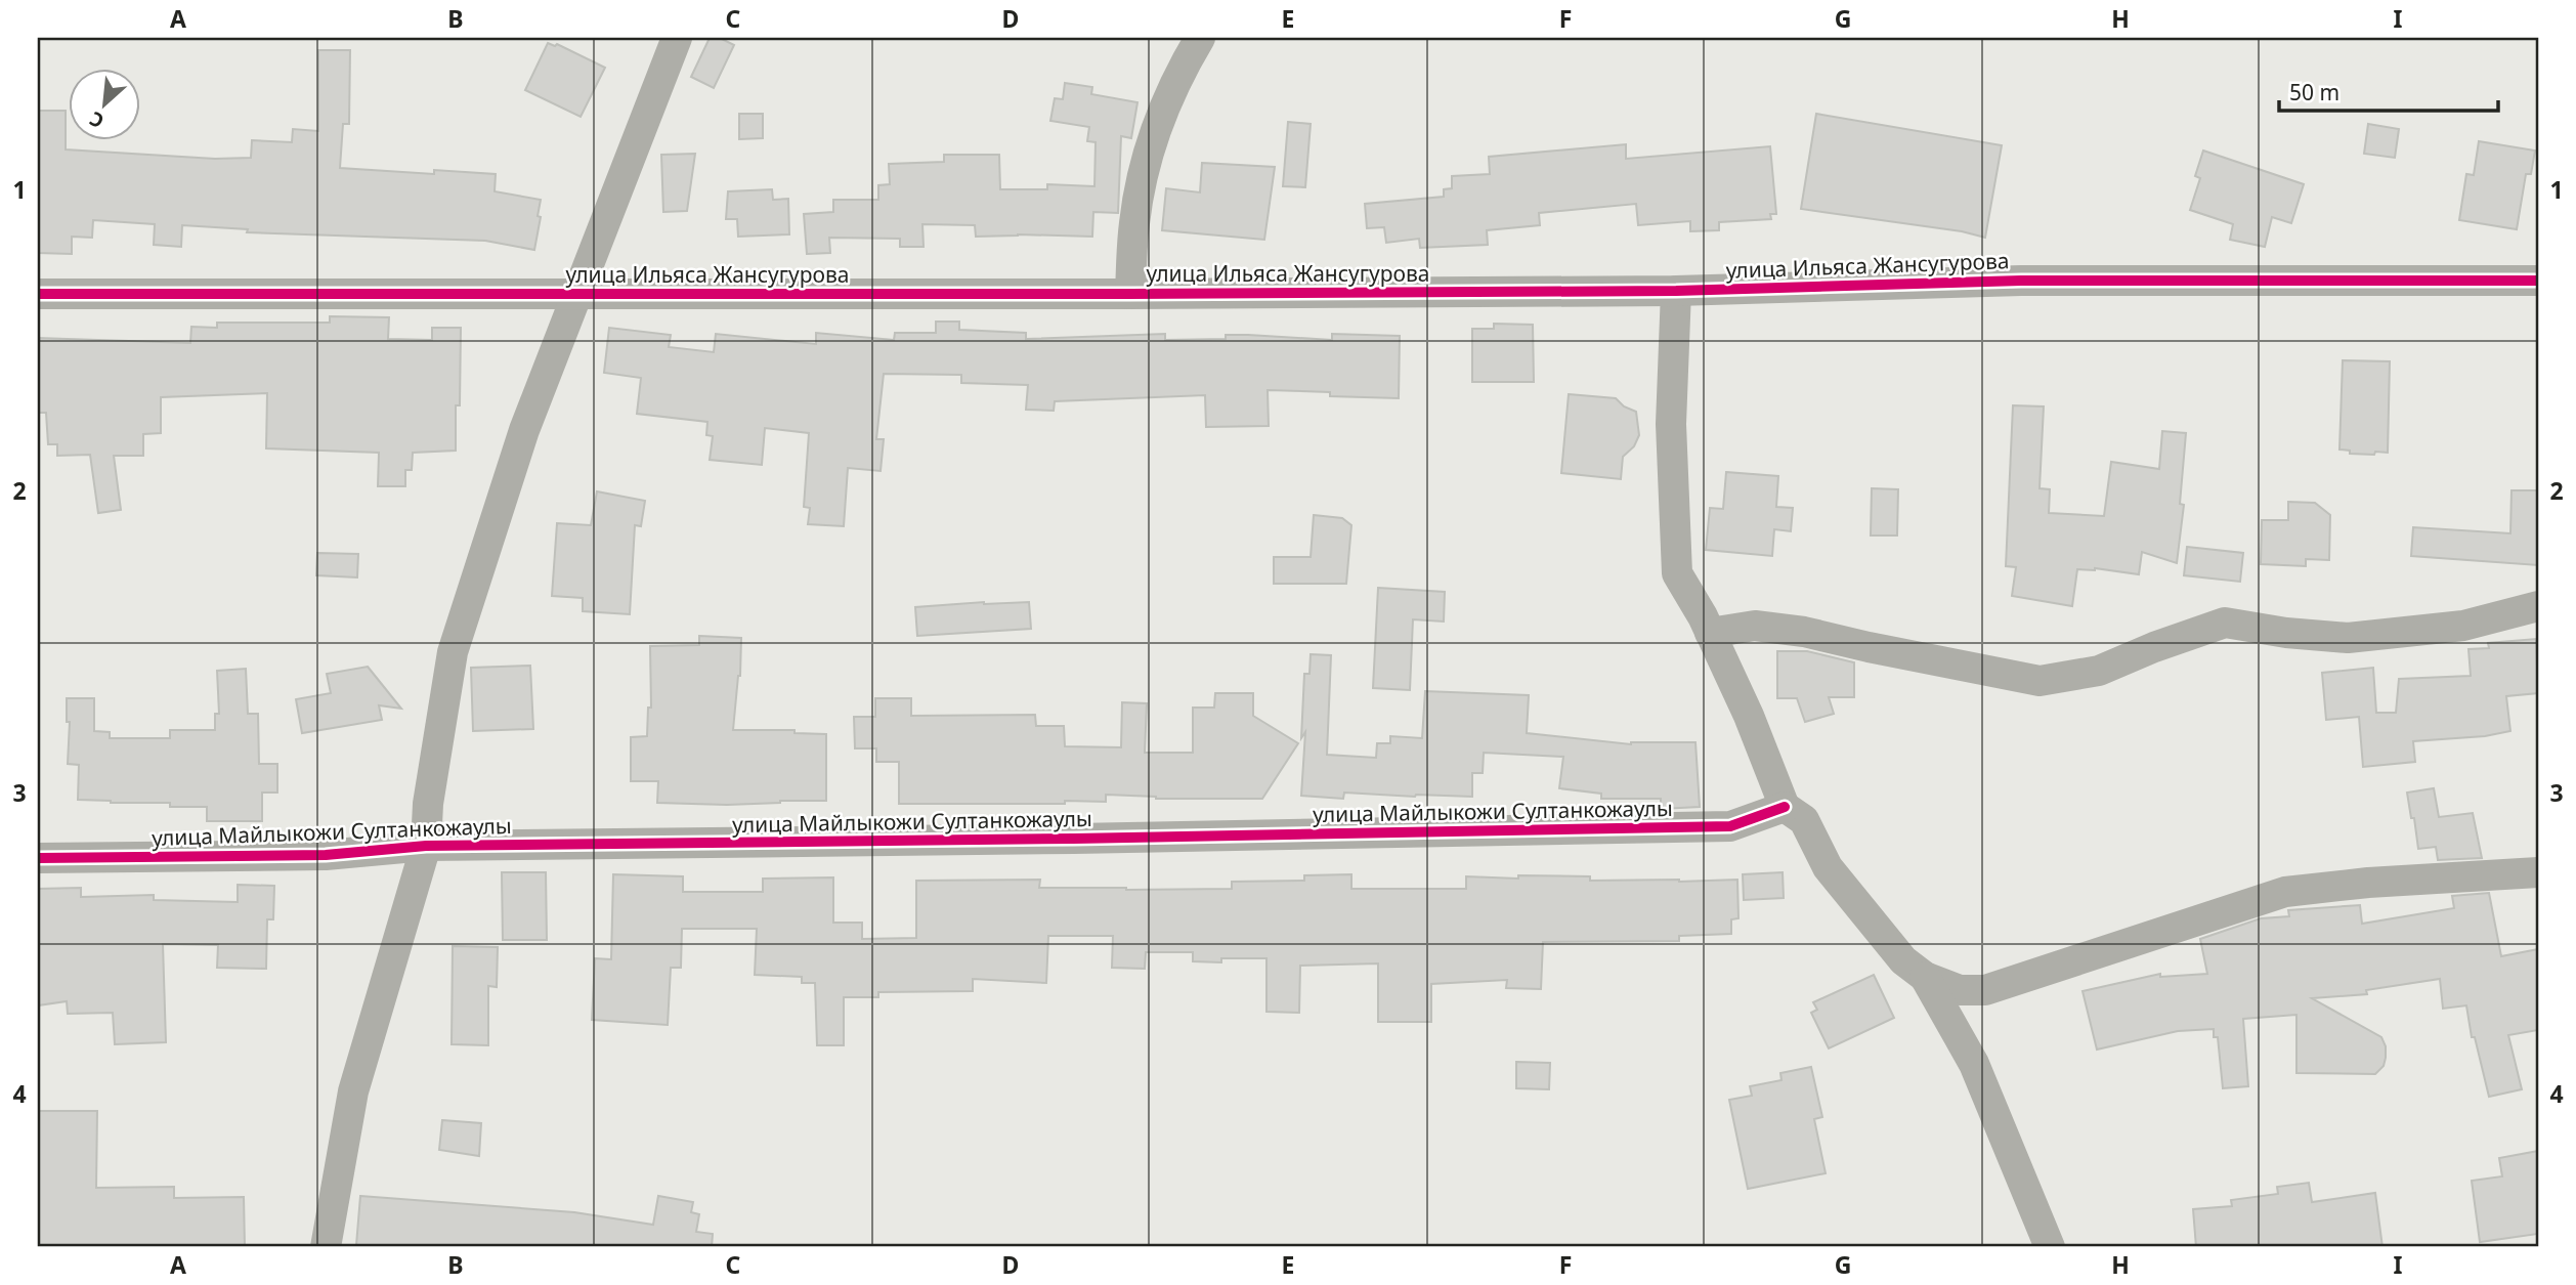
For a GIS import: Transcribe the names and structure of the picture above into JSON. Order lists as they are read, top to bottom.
{
  "streets": {
    "street": ["улица Ильяса Жансугурова", "улица Майлыкожи Султанкожаулы"]
  },
  "scale_bar": "50 m",
  "north": "bottom left",
  "grid": {
    "columns": [
      "A",
      "B",
      "C",
      "D",
      "E",
      "F",
      "G",
      "H",
      "I"
    ],
    "rows": [
      "1",
      "2",
      "3",
      "4"
    ]
  }
}
